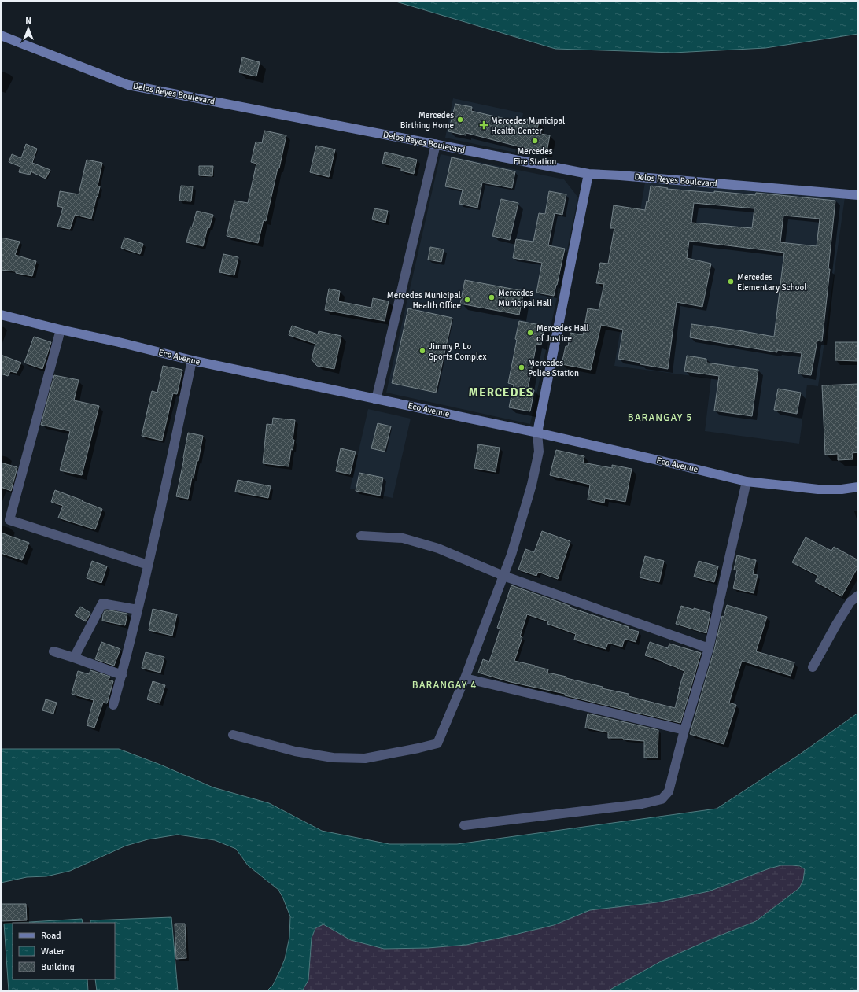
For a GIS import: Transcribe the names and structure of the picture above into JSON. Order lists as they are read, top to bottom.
{
  "streets": {
    "street": ["Delos Reyes Boulevard", "Eco Avenue"]
  },
  "districts": ["MERCEDES", "BARANGAY 5", "BARANGAY 4"],
  "places": {
    "other": [
      "Mercedes Birthing Home",
      "Mercedes Fire Station",
      "Mercedes Elementary School",
      "Mercedes Municipal Hall",
      "Mercedes Municipal Health Office",
      "Mercedes Hall of Justice",
      "Jimmy P. Lo Sports Complex",
      "Mercedes Police Station"
    ],
    "health": ["Mercedes Municipal Health Center"]
  },
  "legend": ["Road", "Water", "Building"],
  "north": "top"
}
